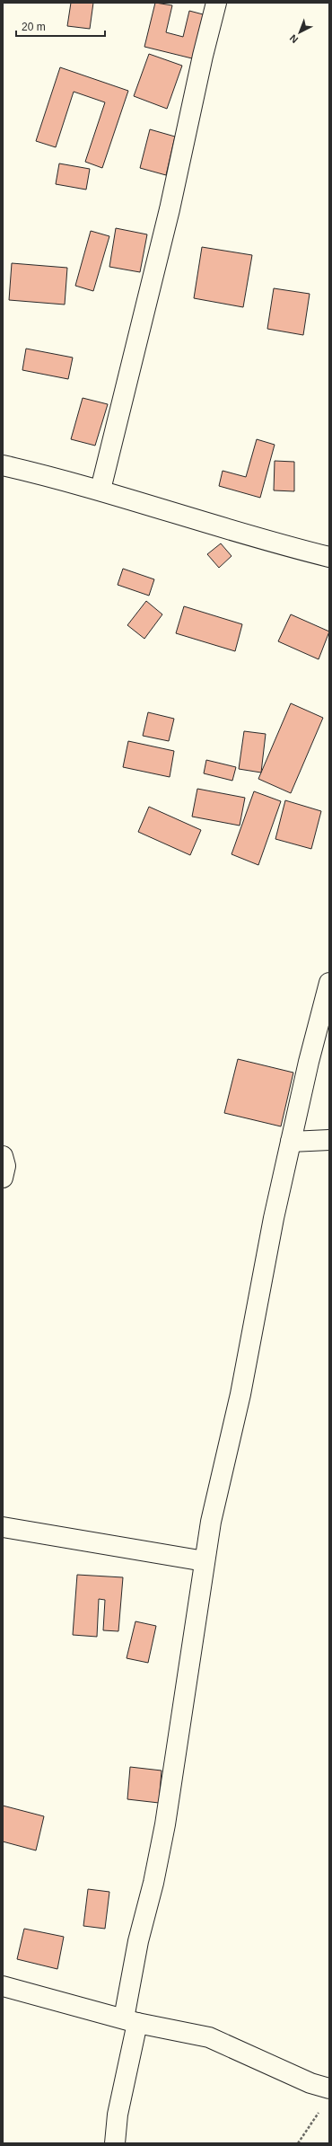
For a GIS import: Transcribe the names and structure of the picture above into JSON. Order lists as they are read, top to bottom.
{
  "scale_bar": "20 m",
  "north": "bottom left"
}
